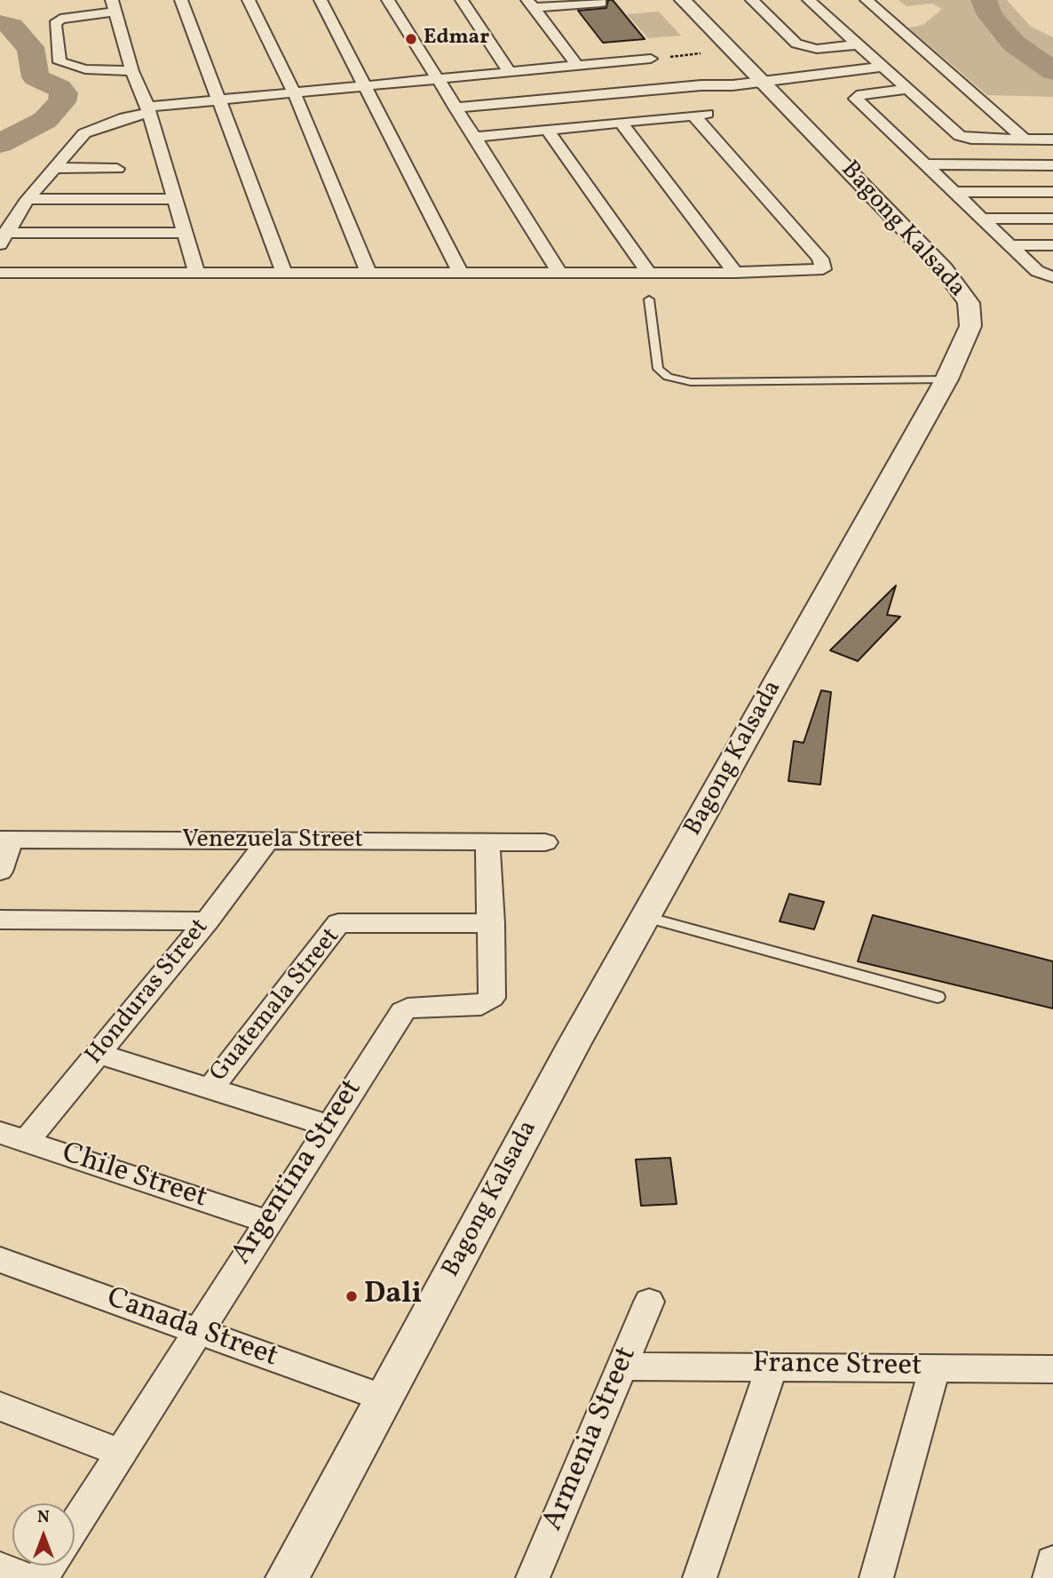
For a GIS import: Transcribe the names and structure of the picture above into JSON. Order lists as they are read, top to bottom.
{
  "streets": {
    "street": [
      "Bagong Kalsada",
      "Venezuela Street",
      "Honduras Street",
      "Guatemala Street",
      "Argentina Street",
      "Chile Street",
      "Canada Street",
      "France Street",
      "Armenia Street"
    ]
  },
  "crossings": [
    ["Bagong Kalsada", "Canada Street"],
    ["Venezuela Street", "Honduras Street"],
    ["Venezuela Street", "Argentina Street"],
    ["Honduras Street", "Chile Street"],
    ["Guatemala Street", "Argentina Street"],
    ["Argentina Street", "Chile Street"],
    ["Argentina Street", "Canada Street"],
    ["France Street", "Armenia Street"]
  ],
  "places": ["Edmar", "Dali"],
  "north": "top"
}
